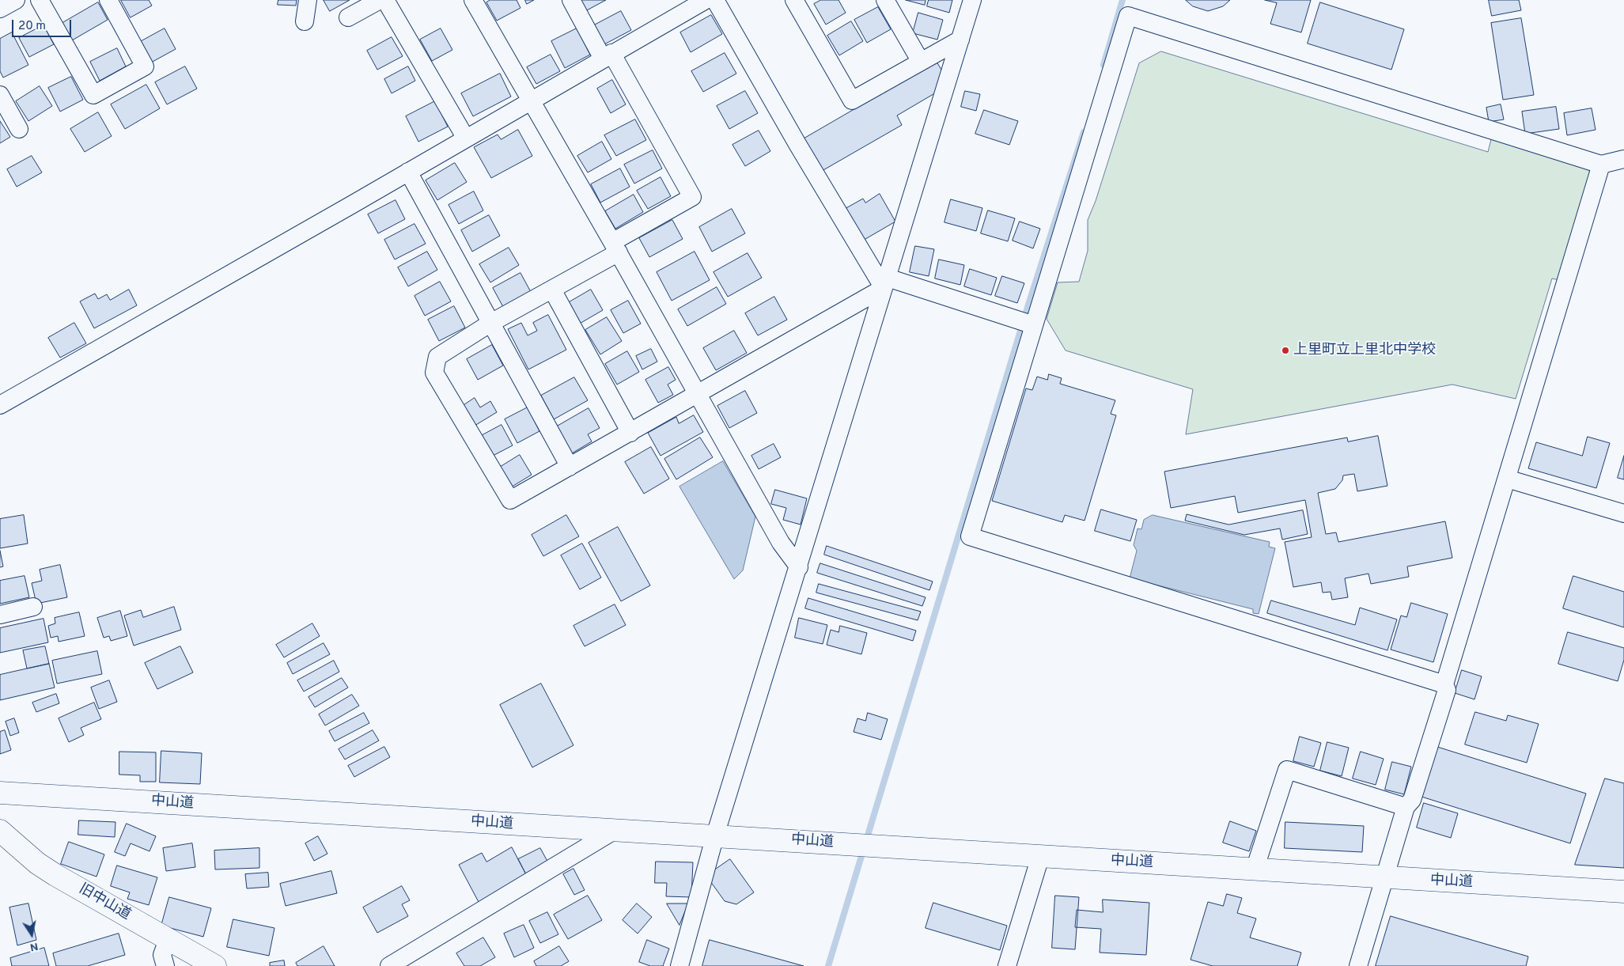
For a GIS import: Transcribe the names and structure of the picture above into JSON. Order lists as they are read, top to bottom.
{
  "streets": {
    "main road": ["中山道", "旧中山道"]
  },
  "places": ["上里町立上里北中学校"],
  "scale_bar": "20 m",
  "north": "bottom"
}
